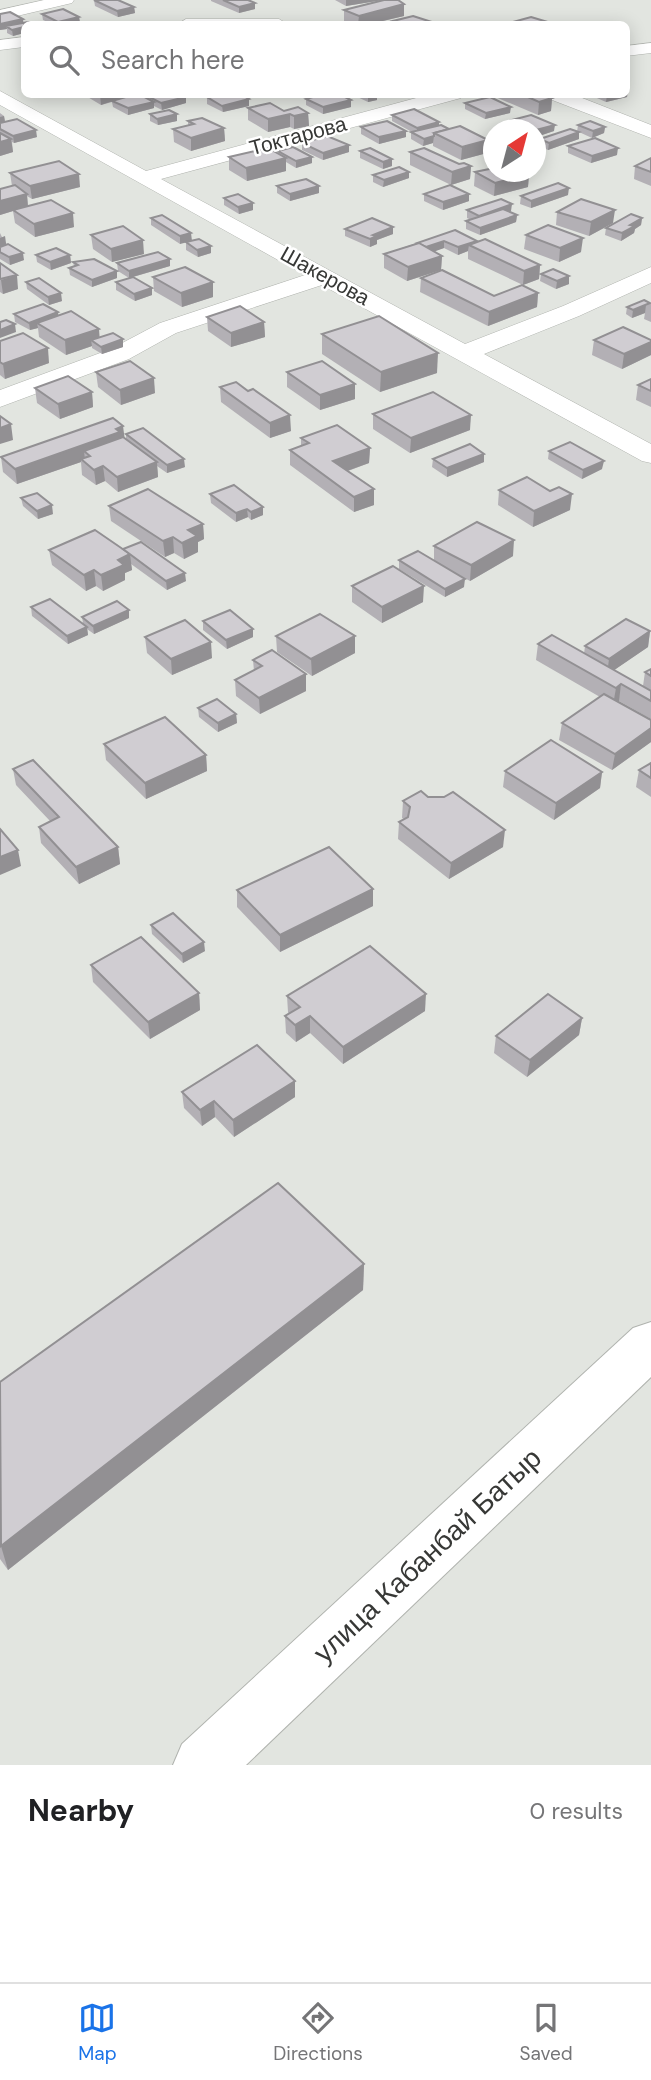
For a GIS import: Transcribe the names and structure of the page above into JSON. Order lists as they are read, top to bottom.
{
  "streets": {
    "main road": ["улица Кабанбай Батыр"],
    "street": ["Токтарова", "Шакерова"]
  },
  "crossings": [
    ["Токтарова", "Шакерова"]
  ],
  "north": "top right",
  "page": {
    "search": "Search here",
    "heading": ["Nearby", "0 results"],
    "nav": ["Map", "Directions", "Saved"]
  }
}
